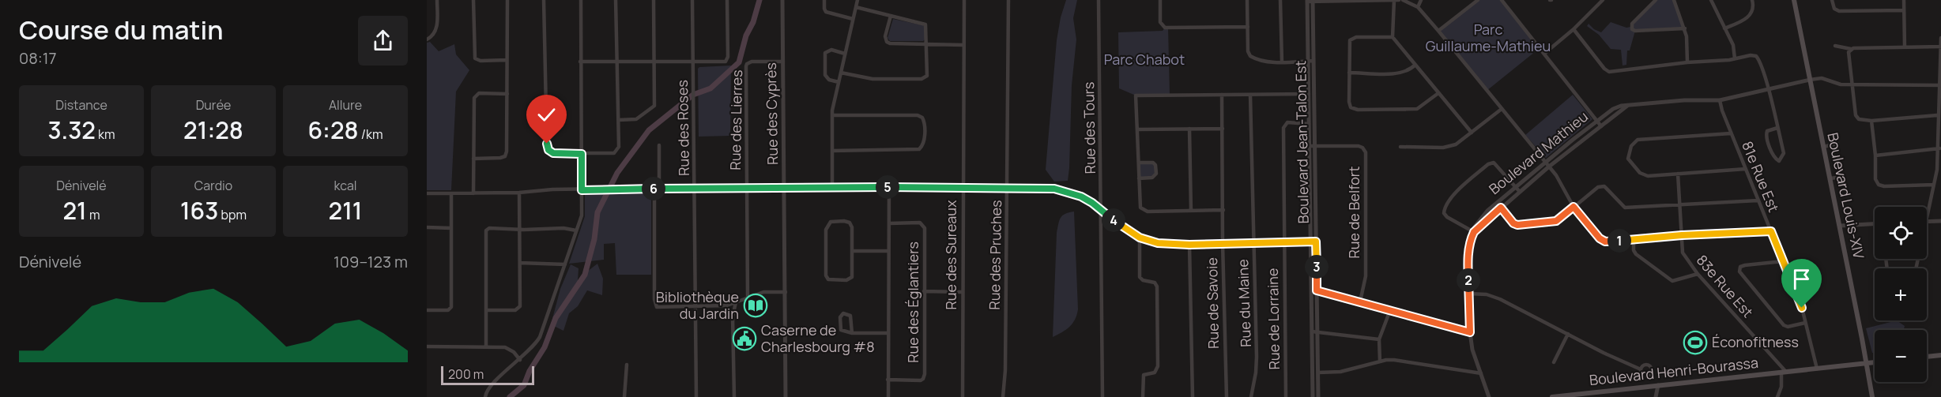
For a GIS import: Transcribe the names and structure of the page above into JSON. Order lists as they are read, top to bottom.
{
  "streets": {
    "main road": ["Boulevard Louis-XIV", "Boulevard Henri-Bourassa"],
    "street": [
      "Rue des Cyprès",
      "Rue des Lierres",
      "Rue des Roses",
      "Rue des Tours",
      "Boulevard Jean-Talon Est",
      "Boulevard Mathieu",
      "81e Rue Est",
      "Rue de Belfort",
      "Rue des Sureaux",
      "Rue des Pruches",
      "83e Rue Est",
      "Rue des Églantiers",
      "Rue de Savoie",
      "Rue du Maine",
      "Rue de Lorraine"
    ]
  },
  "crossings": [
    ["Rue des Cyprès", "Rue des Lierres"],
    ["Boulevard Jean-Talon Est", "Rue de Belfort"],
    ["Boulevard Jean-Talon Est", "Rue de Lorraine"],
    ["Boulevard Mathieu", "81e Rue Est"],
    ["Boulevard Mathieu", "Boulevard Louis-XIV"],
    ["81e Rue Est", "Boulevard Henri-Bourassa"],
    ["Boulevard Louis-XIV", "Boulevard Henri-Bourassa"],
    ["83e Rue Est", "Boulevard Henri-Bourassa"]
  ],
  "parks": ["Parc Guillaume-Mathieu", "Parc Chabot"],
  "places": {
    "library": ["Bibliothèque du Jardin"],
    "public building": ["Caserne de Charlesbourg #8"],
    "sports": ["Éconofitness"]
  },
  "scale_bar": "200 m",
  "page": {
    "heading": ["Course du matin", "08:17"],
    "stats": [
      ["Distance", "3.32 km"],
      ["Durée", "21:28"],
      ["Allure", "6:28 /km"],
      ["Dénivelé", "21 m"],
      ["Cardio", "163 bpm"],
      ["kcal", "211"]
    ],
    "pins": [
      "5",
      "6",
      "4",
      "1",
      "3",
      "2"
    ],
    "map_buttons": ["+", "−"],
    "chart": ["Dénivelé", "109–123 m"],
    "scale": "200 m"
  }
}
